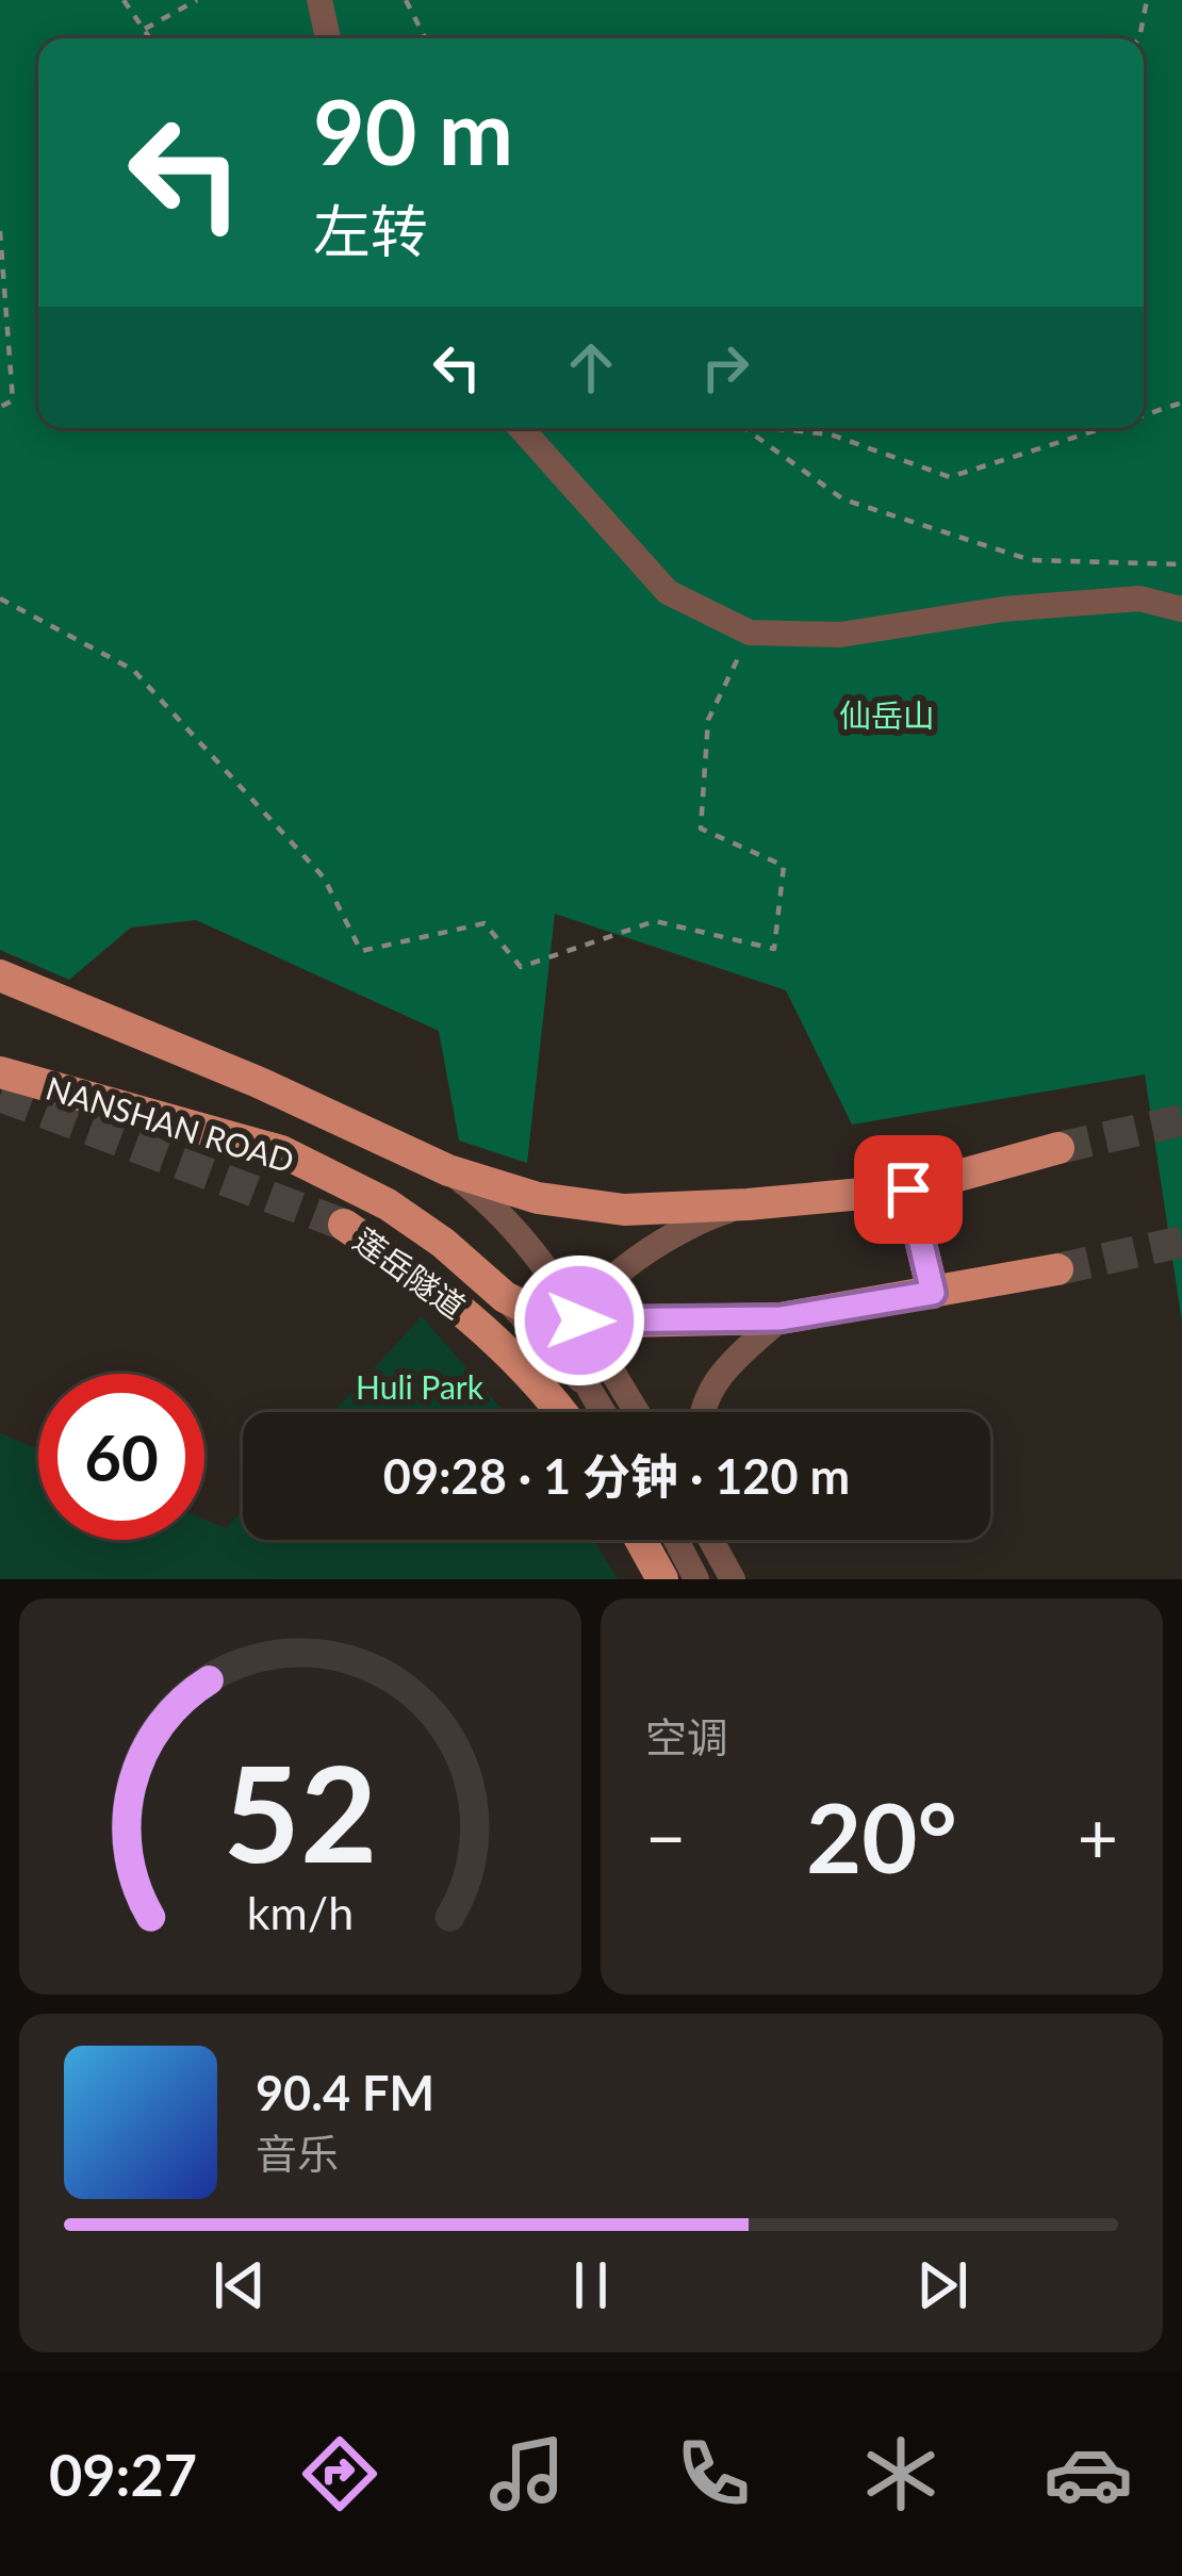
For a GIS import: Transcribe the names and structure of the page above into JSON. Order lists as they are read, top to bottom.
{
  "streets": {
    "main road": ["NANSHAN ROAD", "莲岳隧道"]
  },
  "parks": ["仙岳山", "Huli Park"],
  "page": {
    "turn": ["90 m", "左转"],
    "limit": "60",
    "trip": "09:28 · 1 分钟 · 120 m",
    "tile": "空调",
    "heat": ["−", "20°", "+"],
    "song": ["90.4 FM", "音乐"],
    "tabs": "09:27",
    "gauge": ["52", "km/h"]
  }
}
